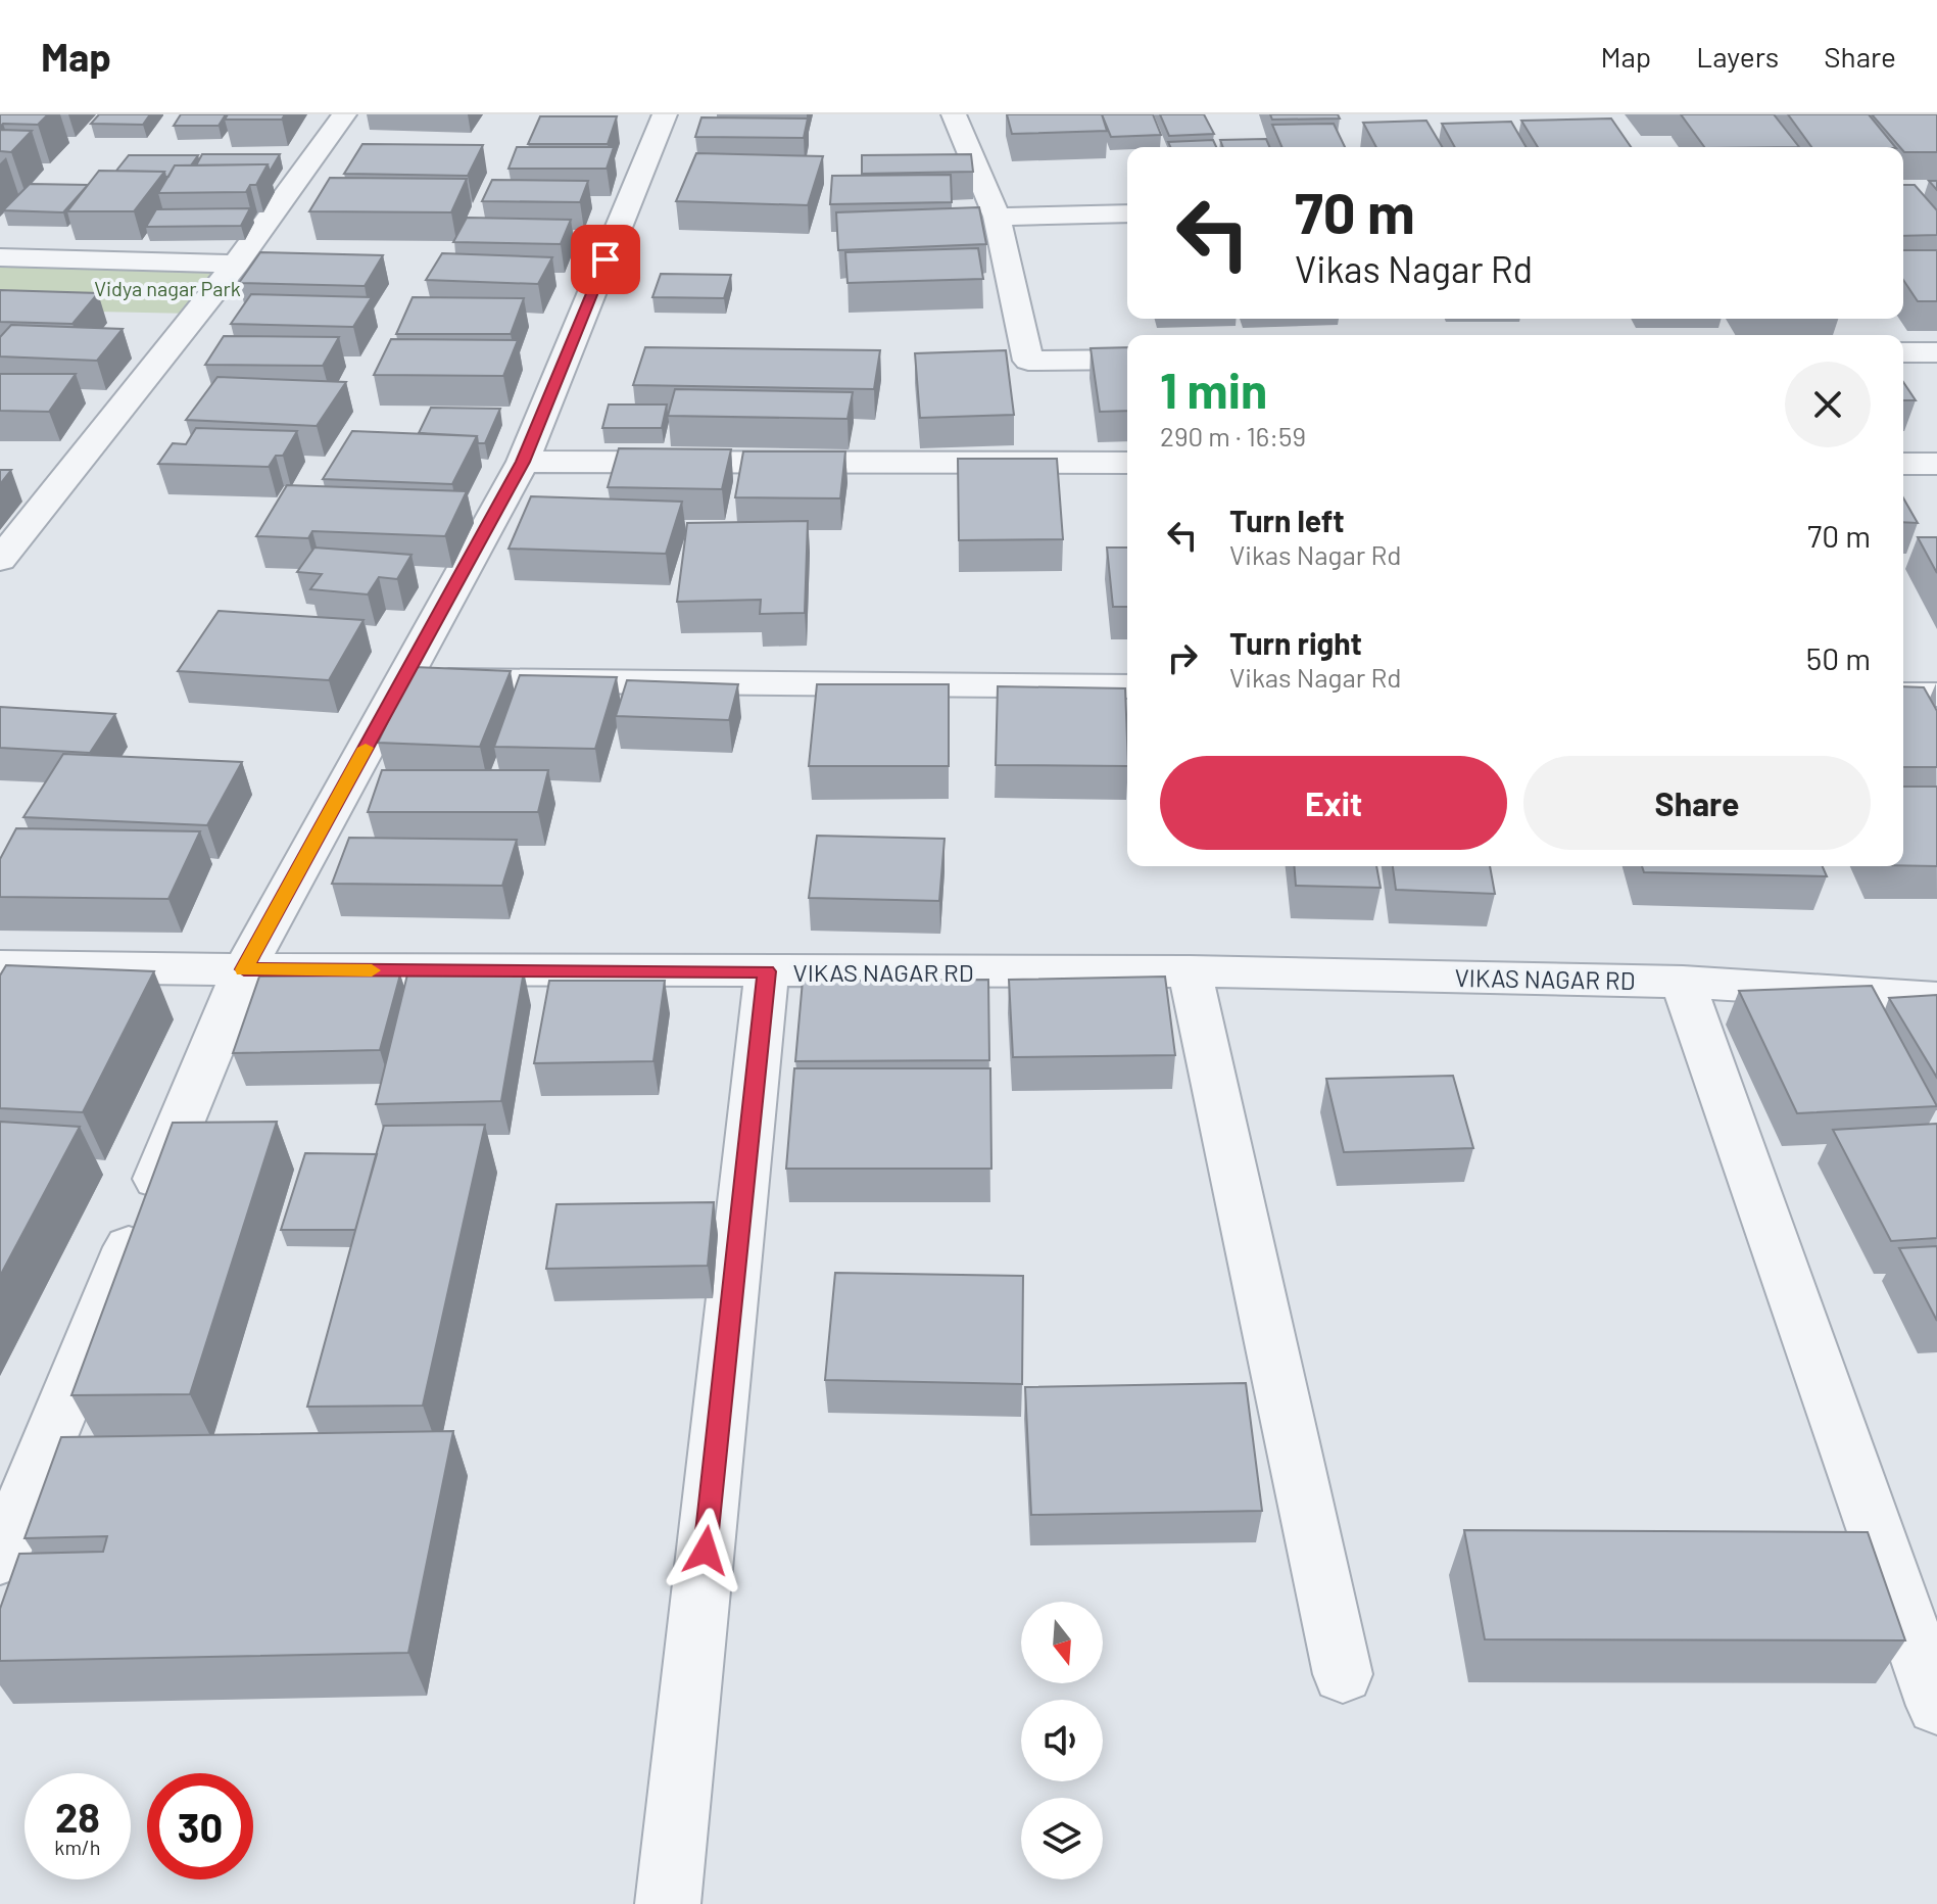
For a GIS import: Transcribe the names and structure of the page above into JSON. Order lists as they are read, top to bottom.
{
  "streets": {
    "street": ["VIKAS NAGAR RD"]
  },
  "parks": ["Vidya nagar Park"],
  "north": "bottom",
  "page": {
    "header": "Map",
    "nav": ["Map", "Layers", "Share"],
    "turn": ["70 m", "Vikas Nagar Rd"],
    "heading": ["1 min", "290 m · 16:59"],
    "list": [
      {
        "name": "Turn left",
        "note": "Vikas Nagar Rd",
        "value": "70 m"
      },
      {
        "name": "Turn right",
        "note": "Vikas Nagar Rd",
        "value": "50 m"
      }
    ],
    "buttons": ["Exit", "Share"],
    "speed": "28 km/h",
    "limit": "30"
  }
}
